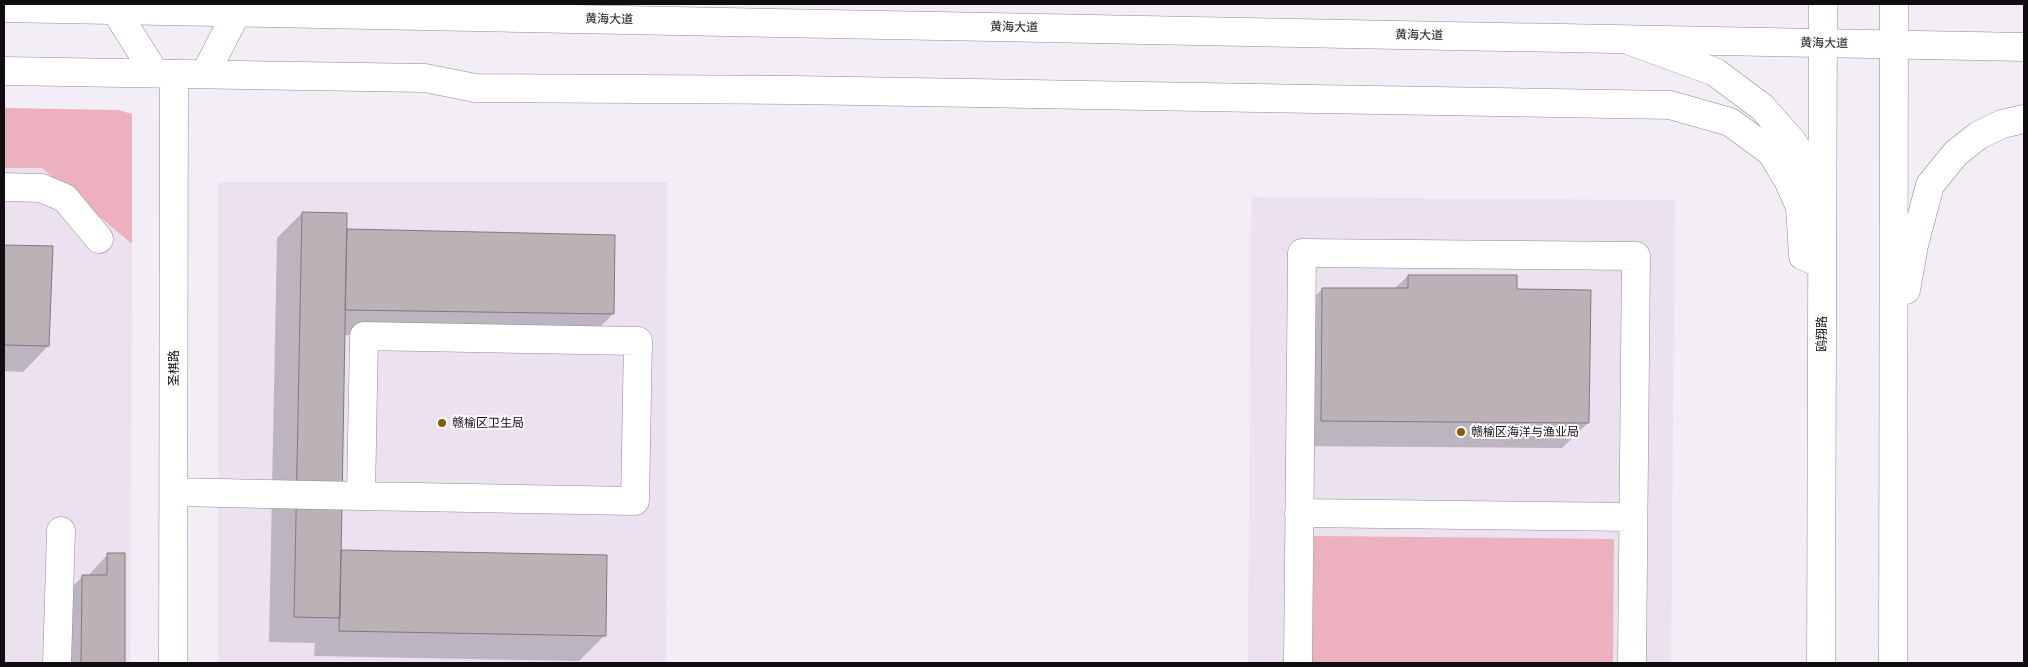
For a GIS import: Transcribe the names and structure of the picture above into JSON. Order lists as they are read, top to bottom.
{
  "streets": {
    "street": ["黄海大道", "鸥翔路", "圣棋路"]
  },
  "crossings": [
    ["黄海大道", "鸥翔路"]
  ],
  "places": ["赣榆区卫生局", "赣榆区海洋与渔业局"]
}
